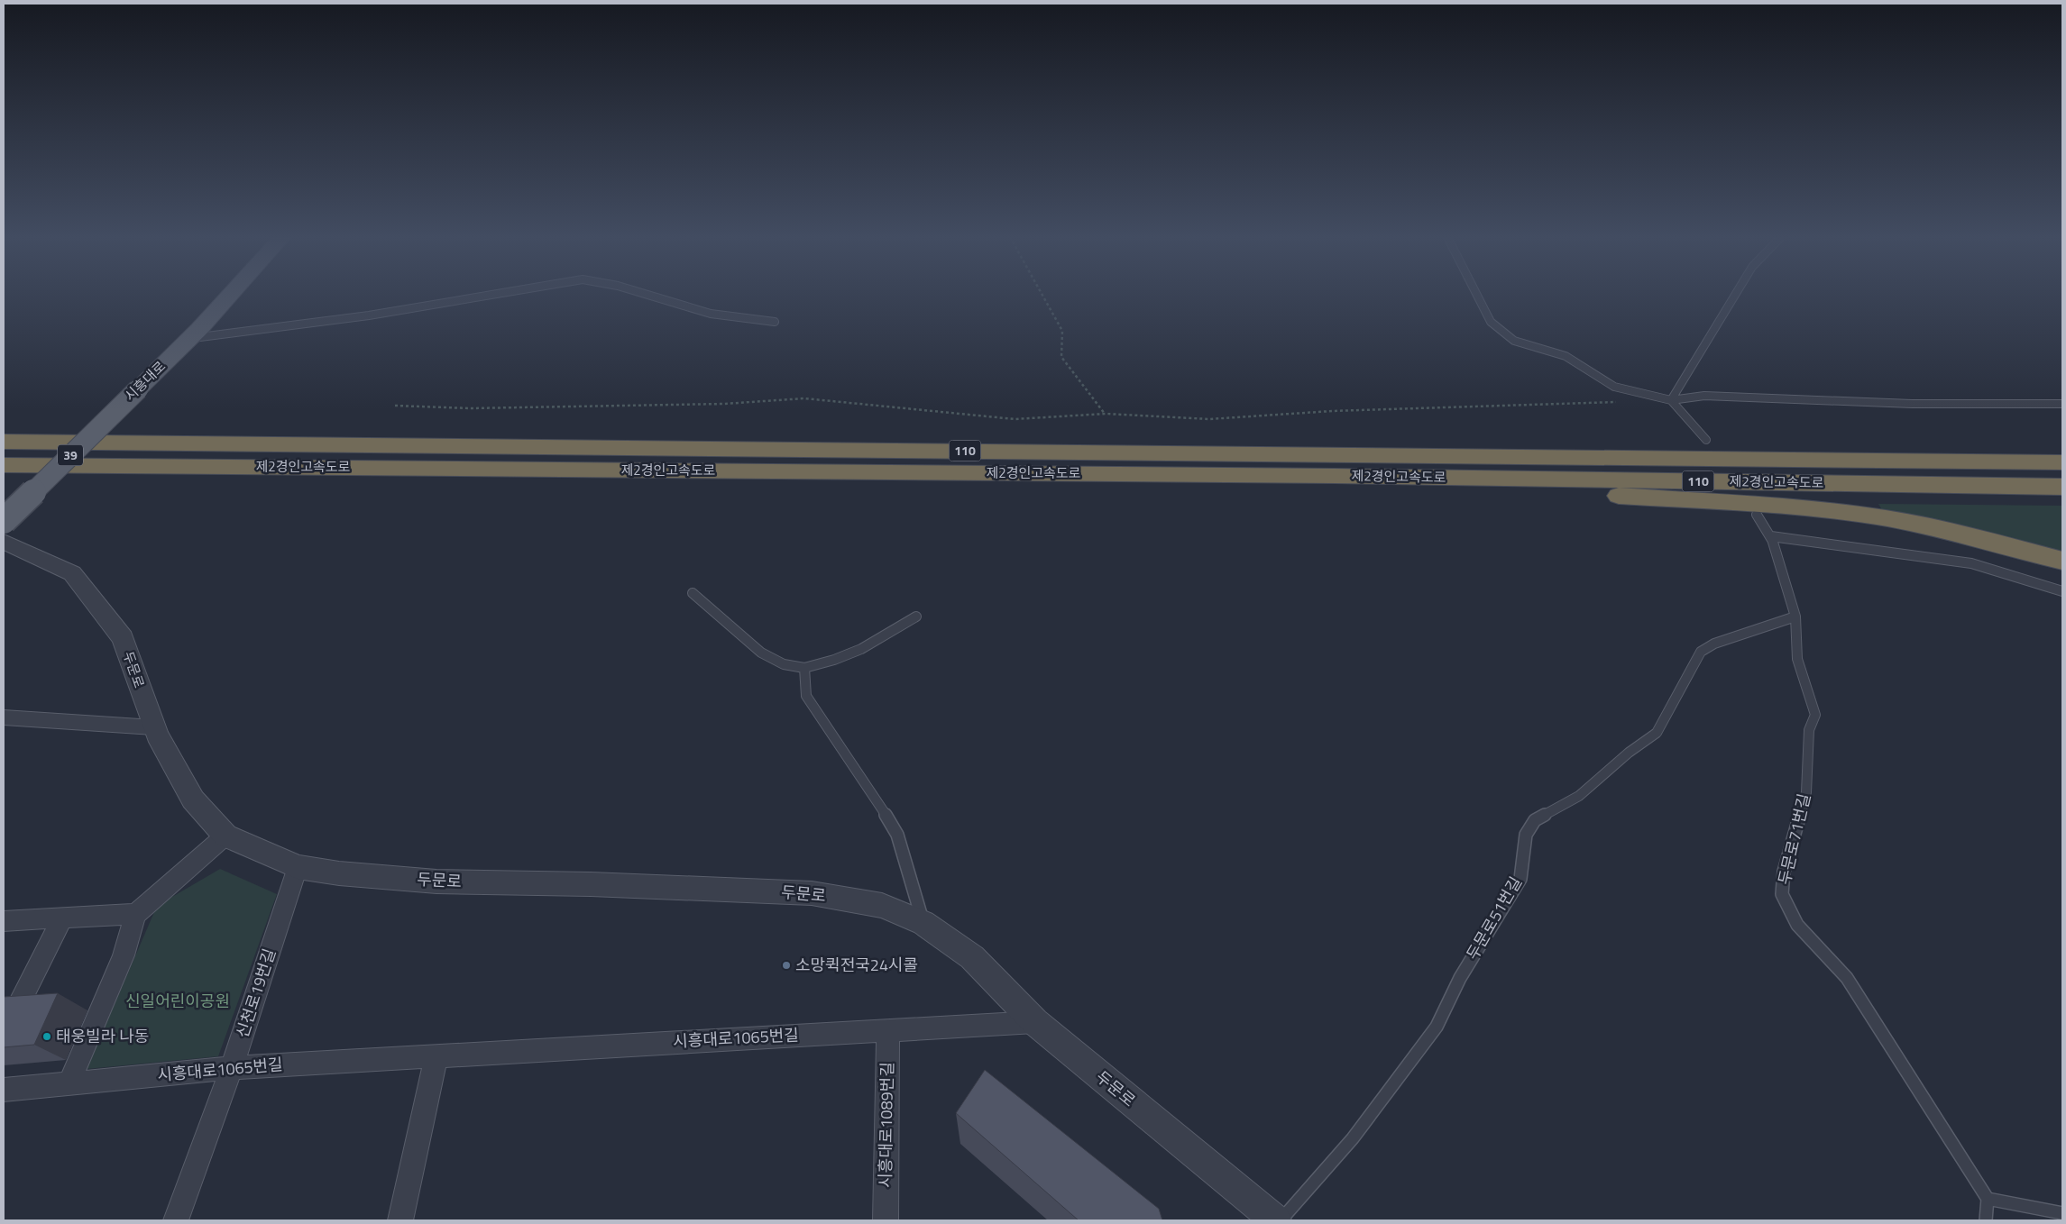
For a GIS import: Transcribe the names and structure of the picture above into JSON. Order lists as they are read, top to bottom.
{
  "streets": {
    "highway": ["110", "제2경인고속도로"],
    "main road": ["시흥대로", "39"],
    "street": [
      "두문로",
      "신천로19번길",
      "시흥대로1065번길",
      "시흥대로1089번길"
    ],
    "lane": ["두문로71번길", "두문로51번길"]
  },
  "crossings": [
    ["두문로", "신천로19번길"],
    ["두문로", "시흥대로1065번길"],
    ["두문로71번길", "두문로51번길"],
    ["신천로19번길", "시흥대로1065번길"],
    ["시흥대로1065번길", "시흥대로1089번길"]
  ],
  "parks": ["신일어린이공원"],
  "places": ["소망퀵전국24시콜", "태웅빌라 나동"]
}
